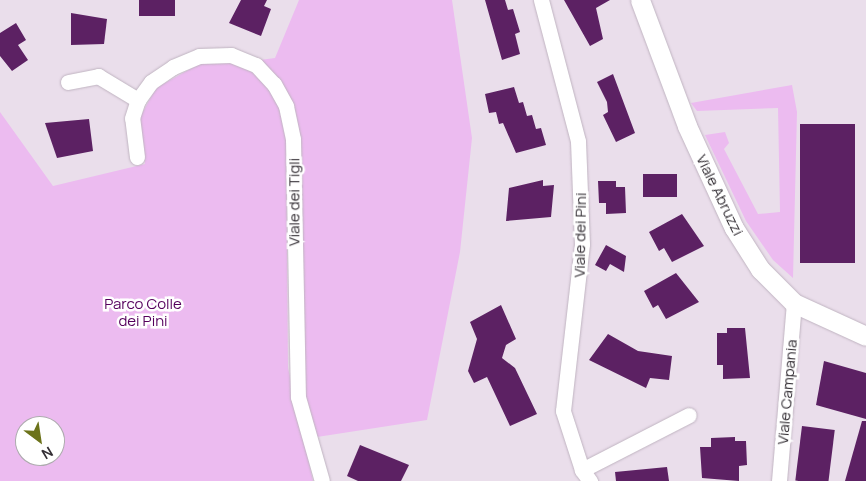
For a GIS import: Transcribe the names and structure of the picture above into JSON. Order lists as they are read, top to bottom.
{
  "streets": {
    "street": [
      "Viale Abruzzi",
      "Viale dei Tigli",
      "Viale dei Pini",
      "Viale Campania"
    ]
  },
  "crossings": [
    ["Viale Abruzzi", "Viale Campania"]
  ],
  "parks": ["Parco Colle dei Pini"],
  "north": "bottom right"
}
